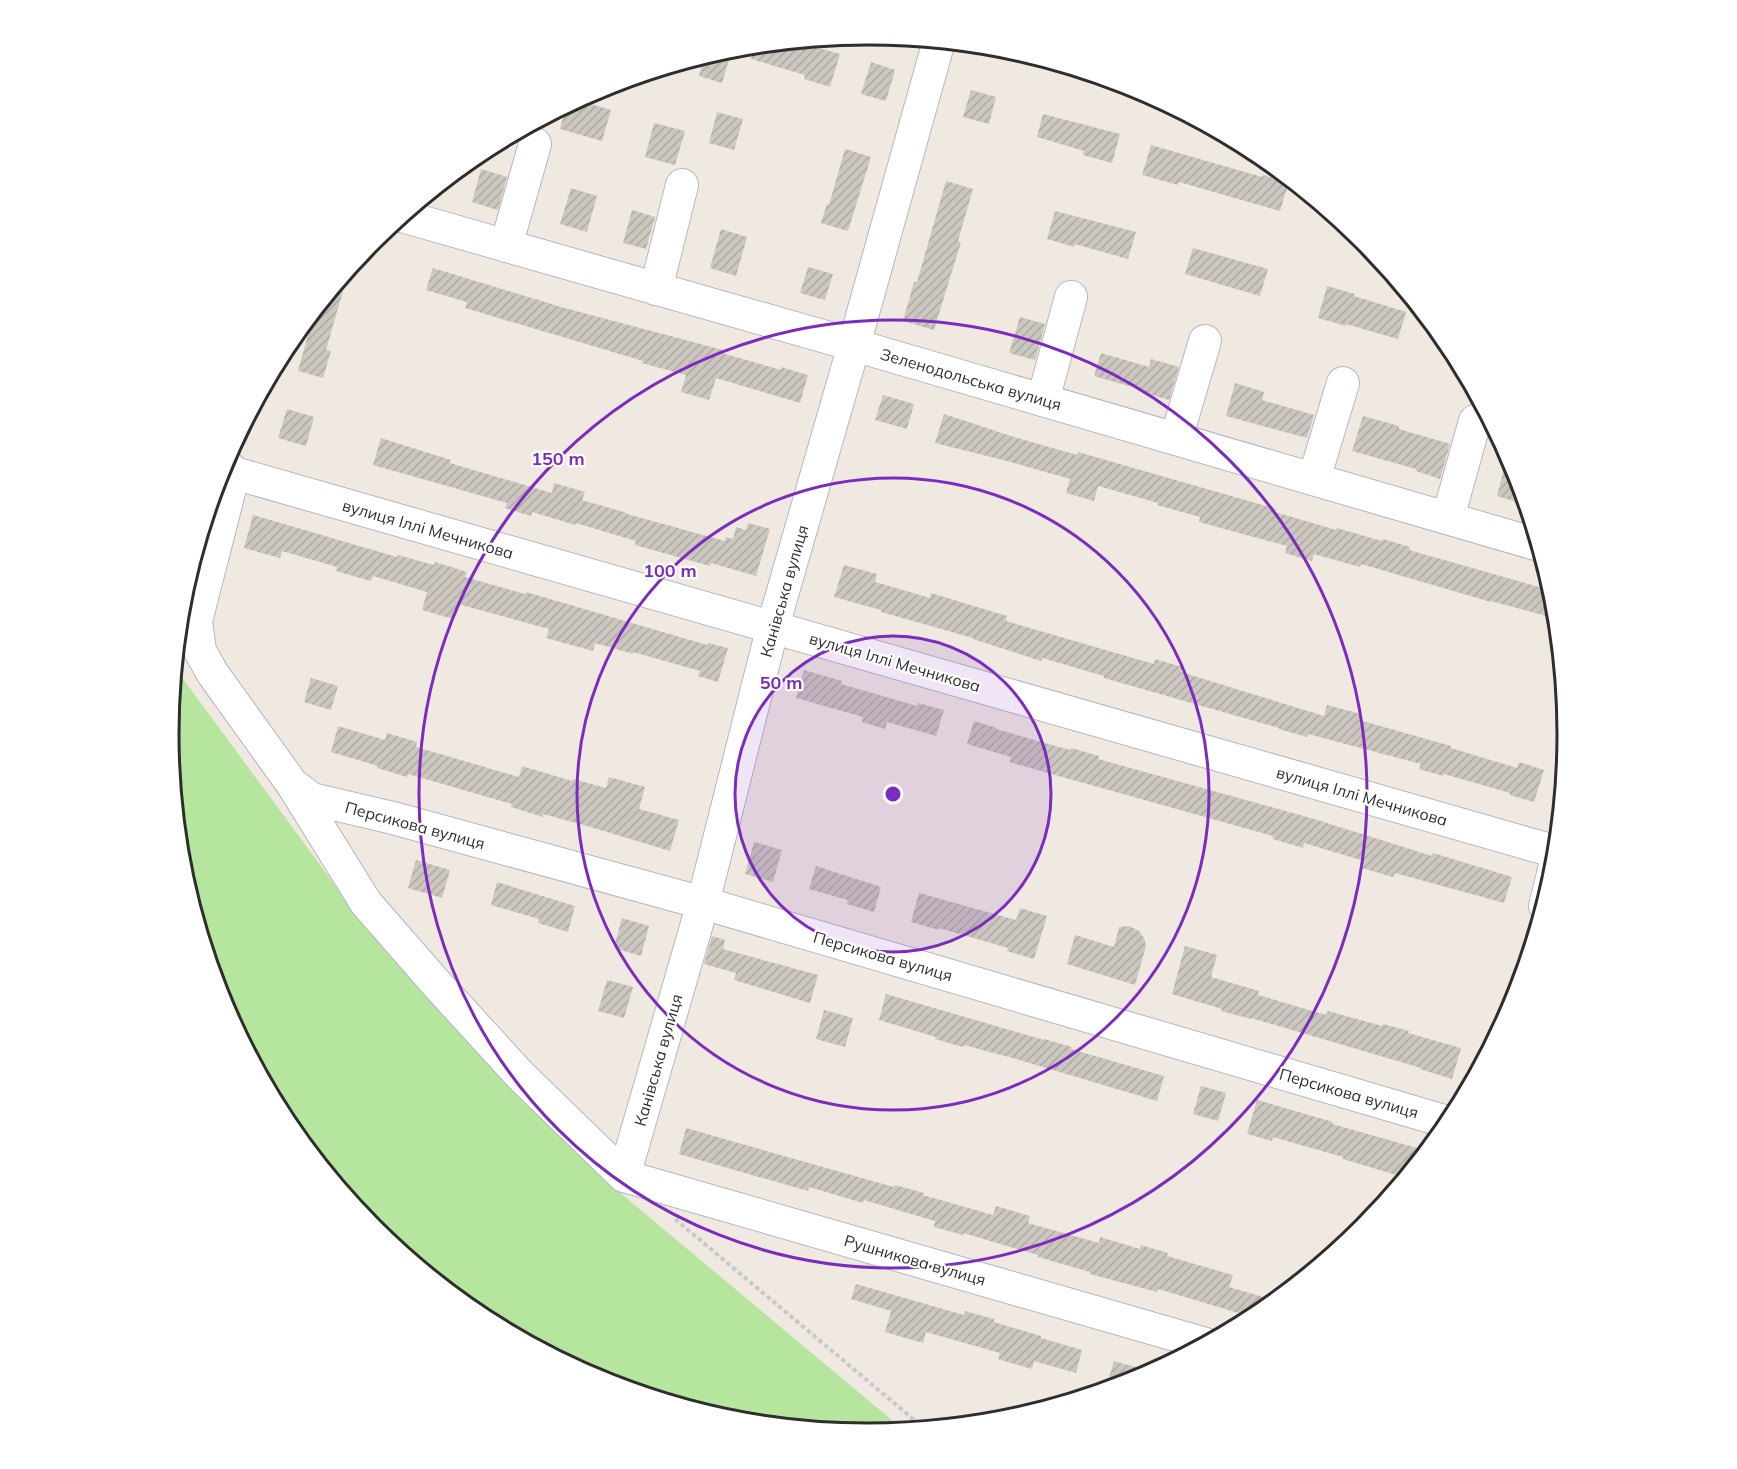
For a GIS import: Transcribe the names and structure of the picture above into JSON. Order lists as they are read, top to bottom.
{
  "streets": {
    "street": [
      "Зеленодольська вулиця",
      "вулиця Іллі Мечникова",
      "Канівська вулиця",
      "Персикова вулиця",
      "Рушникова вулиця"
    ]
  },
  "crossings": [
    ["Зеленодольська вулиця", "Канівська вулиця"],
    ["вулиця Іллі Мечникова", "Канівська вулиця"],
    ["Канівська вулиця", "Персикова вулиця"],
    ["Канівська вулиця", "Рушникова вулиця"]
  ],
  "rings": ["150 m", "100 m", "50 m"]
}
